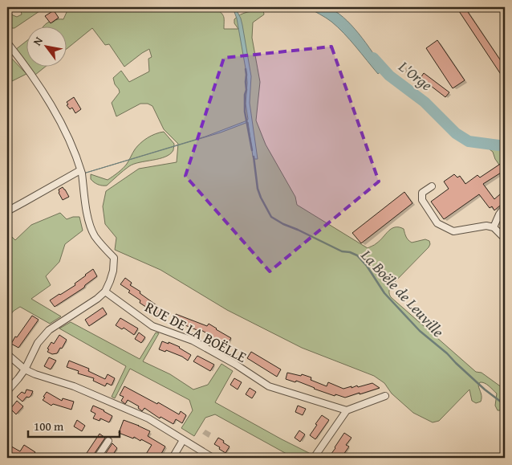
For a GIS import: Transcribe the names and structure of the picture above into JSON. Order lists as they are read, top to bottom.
{
  "streets": {
    "street": ["RUE DE LA BOËLLE"]
  },
  "water": ["L'Orge", "La Boële de Leuville"],
  "scale_bar": "100 m",
  "north": "top left"
}
